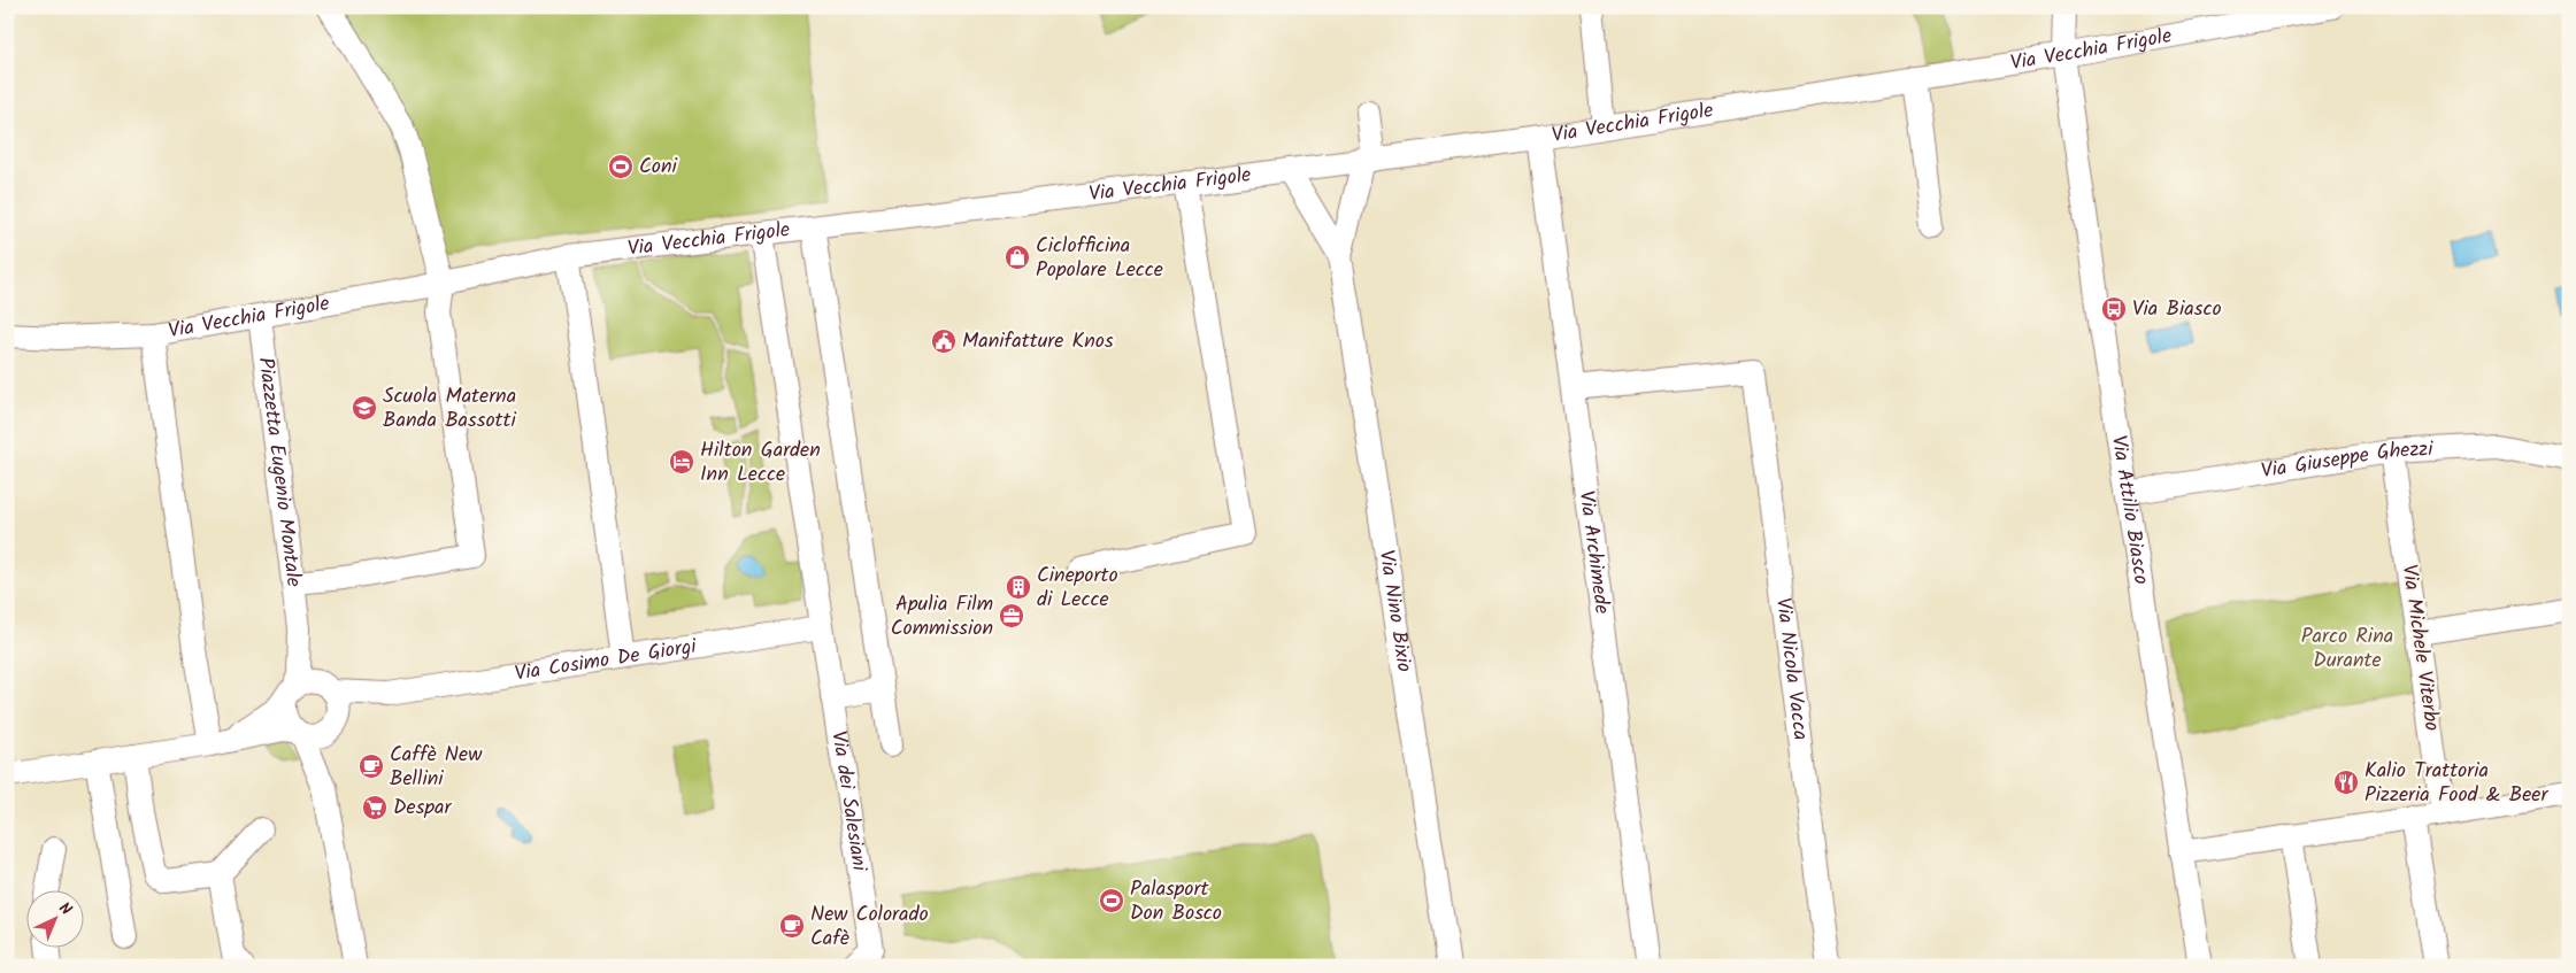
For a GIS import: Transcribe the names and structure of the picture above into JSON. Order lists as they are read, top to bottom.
{
  "streets": {
    "street": [
      "Via Vecchia Frigole",
      "Via Giuseppe Ghezzi",
      "Piazzetta Eugenio Montale",
      "Via Attilio Biasco",
      "Via Archimede",
      "Via Nino Bixio",
      "Via Michele Viterbo",
      "Via Cosimo De Giorgi",
      "Via Nicola Vacca",
      "Via dei Salesiani"
    ]
  },
  "crossings": [
    ["Via Vecchia Frigole", "Piazzetta Eugenio Montale"],
    ["Via Vecchia Frigole", "Via Attilio Biasco"],
    ["Via Vecchia Frigole", "Via Archimede"],
    ["Via Vecchia Frigole", "Via Nino Bixio"],
    ["Via Vecchia Frigole", "Via dei Salesiani"],
    ["Via Giuseppe Ghezzi", "Via Attilio Biasco"],
    ["Via Giuseppe Ghezzi", "Via Michele Viterbo"],
    ["Piazzetta Eugenio Montale", "Via Cosimo De Giorgi"],
    ["Via Archimede", "Via Nicola Vacca"],
    ["Via Cosimo De Giorgi", "Via dei Salesiani"]
  ],
  "parks": ["Parco Rina Durante"],
  "places": {
    "sports": ["Coni", "Palasport Don Bosco"],
    "shop": ["Ciclofficina Popolare Lecce"],
    "bus stop": ["Via Biasco"],
    "public building": ["Manifatture Knos"],
    "school or university": ["Scuola Materna Banda Bassotti"],
    "hotel": ["Hilton Garden Inn Lecce"],
    "building": ["Cineporto di Lecce"],
    "office": ["Apulia Film Commission"],
    "cafe": ["Caffè New Bellini", "New Colorado Cafè"],
    "restaurant": ["Kalio Trattoria Pizzeria Food & Beer"],
    "supermarket": ["Despar"]
  },
  "north": "top right"
}
